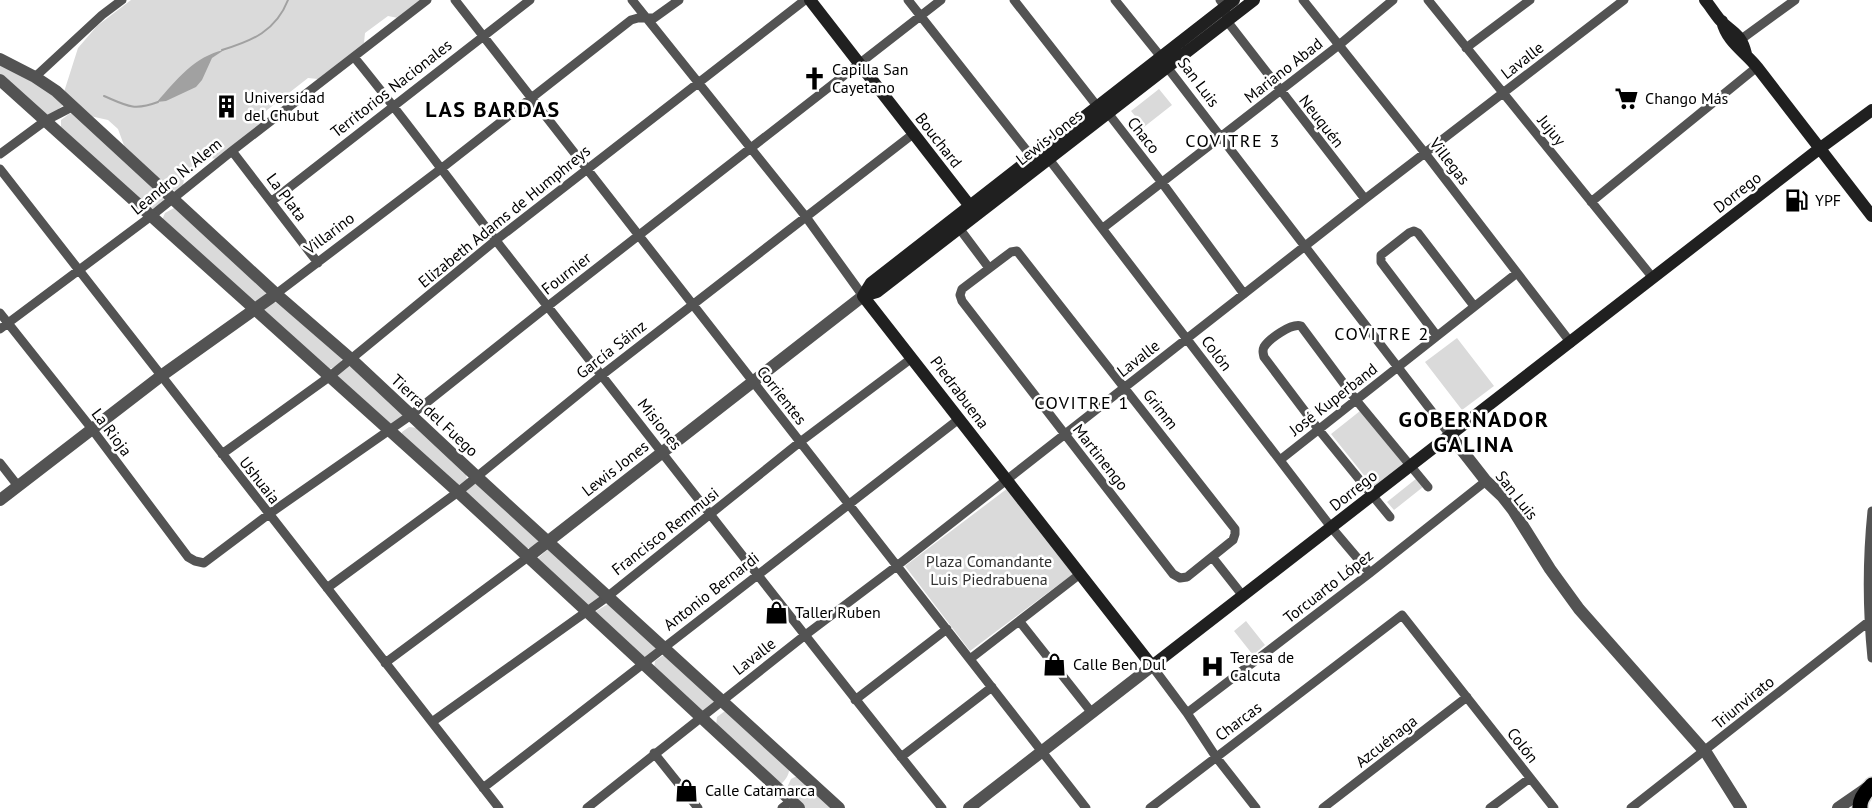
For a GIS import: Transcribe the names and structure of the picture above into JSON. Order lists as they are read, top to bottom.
{
  "streets": {
    "main road": [
      "Lewis Jones",
      "Bouchard",
      "Dorrego",
      "Piedrabuena"
    ],
    "street": [
      "Lavalle",
      "Mariano Abad",
      "San Luis",
      "Territorios Nacionales",
      "Neuquén",
      "Jujuy",
      "Chaco",
      "Villegas",
      "Leandro N. Alem",
      "La Plata",
      "Elizabeth Adams de Humphreys",
      "Villarino",
      "Fournier",
      "García Sáinz",
      "Colón",
      "Corrientes",
      "José Kuperband",
      "Grimm",
      "Tierra del Fuego",
      "Misiones",
      "La Rioja",
      "Martinengo",
      "Ushuaia",
      "Francisco Remmusi",
      "Torcuarto López",
      "Antonio Bernardi",
      "Triunvirato",
      "Charcas",
      "Azcuénaga"
    ]
  },
  "crossings": [
    ["Lavalle", "San Luis"],
    ["Lavalle", "Neuquén"],
    ["Lavalle", "Jujuy"],
    ["Lavalle", "Chaco"],
    ["Lavalle", "Villegas"],
    ["Lavalle", "Colón"],
    ["Lavalle", "Piedrabuena"],
    ["Lavalle", "Corrientes"],
    ["Lavalle", "Grimm"],
    ["Lavalle", "Tierra del Fuego"],
    ["Lavalle", "Misiones"],
    ["Lavalle", "Martinengo"],
    ["Mariano Abad", "San Luis"],
    ["Mariano Abad", "Neuquén"],
    ["Mariano Abad", "Chaco"],
    ["Mariano Abad", "Villegas"],
    ["Mariano Abad", "Colón"],
    ["San Luis", "Lewis Jones"],
    ["San Luis", "Dorrego"],
    ["San Luis", "José Kuperband"],
    ["San Luis", "Torcuarto López"],
    ["San Luis", "Triunvirato"],
    ["Territorios Nacionales", "La Plata"],
    ["Territorios Nacionales", "Corrientes"],
    ["Territorios Nacionales", "Misiones"],
    ["Neuquén", "Lewis Jones"],
    ["Jujuy", "Dorrego"],
    ["Chaco", "Lewis Jones"],
    ["Lewis Jones", "Bouchard"],
    ["Lewis Jones", "Colón"],
    ["Lewis Jones", "Piedrabuena"],
    ["Lewis Jones", "Corrientes"],
    ["Lewis Jones", "Tierra del Fuego"],
    ["Lewis Jones", "Misiones"],
    ["Lewis Jones", "Ushuaia"],
    ["Bouchard", "Fournier"],
    ["Bouchard", "García Sáinz"],
    ["Villegas", "Dorrego"],
    ["Villegas", "José Kuperband"],
    ["Leandro N. Alem", "La Plata"],
    ["Leandro N. Alem", "Tierra del Fuego"],
    ["Leandro N. Alem", "Misiones"],
    ["Leandro N. Alem", "La Rioja"],
    ["Leandro N. Alem", "Ushuaia"],
    ["Dorrego", "Colón"],
    ["Dorrego", "Piedrabuena"],
    ["Dorrego", "Corrientes"],
    ["La Plata", "Villarino"],
    ["Elizabeth Adams de Humphreys", "Piedrabuena"],
    ["Elizabeth Adams de Humphreys", "Corrientes"],
    ["Elizabeth Adams de Humphreys", "Tierra del Fuego"],
    ["Elizabeth Adams de Humphreys", "Misiones"],
    ["Elizabeth Adams de Humphreys", "Ushuaia"],
    ["Villarino", "Piedrabuena"],
    ["Villarino", "Corrientes"],
    ["Villarino", "Tierra del Fuego"],
    ["Villarino", "Misiones"],
    ["Villarino", "La Rioja"],
    ["Villarino", "Ushuaia"],
    ["Fournier", "Colón"],
    ["Fournier", "Piedrabuena"],
    ["Fournier", "Corrientes"],
    ["Fournier", "Tierra del Fuego"],
    ["Fournier", "Misiones"],
    ["Fournier", "La Rioja"],
    ["Fournier", "Ushuaia"],
    ["García Sáinz", "Piedrabuena"],
    ["García Sáinz", "Corrientes"],
    ["García Sáinz", "Tierra del Fuego"],
    ["García Sáinz", "Misiones"],
    ["García Sáinz", "Ushuaia"],
    ["Colón", "José Kuperband"],
    ["Colón", "Torcuarto López"],
    ["Colón", "Charcas"],
    ["Colón", "Azcuénaga"],
    ["Piedrabuena", "Francisco Remmusi"],
    ["Piedrabuena", "Torcuarto López"],
    ["Piedrabuena", "Antonio Bernardi"],
    ["Piedrabuena", "Charcas"],
    ["Corrientes", "Francisco Remmusi"],
    ["Corrientes", "Antonio Bernardi"],
    ["Grimm", "Martinengo"],
    ["Tierra del Fuego", "Francisco Remmusi"],
    ["Tierra del Fuego", "Antonio Bernardi"],
    ["Misiones", "Francisco Remmusi"],
    ["Misiones", "Antonio Bernardi"],
    ["Ushuaia", "Francisco Remmusi"],
    ["Ushuaia", "Antonio Bernardi"]
  ],
  "districts": [
    "LAS BARDAS",
    "COVITRE 3",
    "COVITRE 2",
    "COVITRE 1",
    "GOBERNADOR GALINA"
  ],
  "parks": ["Plaza Comandante Luis Piedrabuena"],
  "places": {
    "church": ["Capilla San Cayetano"],
    "supermarket": ["Chango Más"],
    "building": ["Universidad del Chubut"],
    "fuel station": ["YPF"],
    "shop": ["Taller Ruben", "Calle Ben Dul", "Calle Catamarca"],
    "hospital": ["Teresa de Calcuta"]
  }
}
